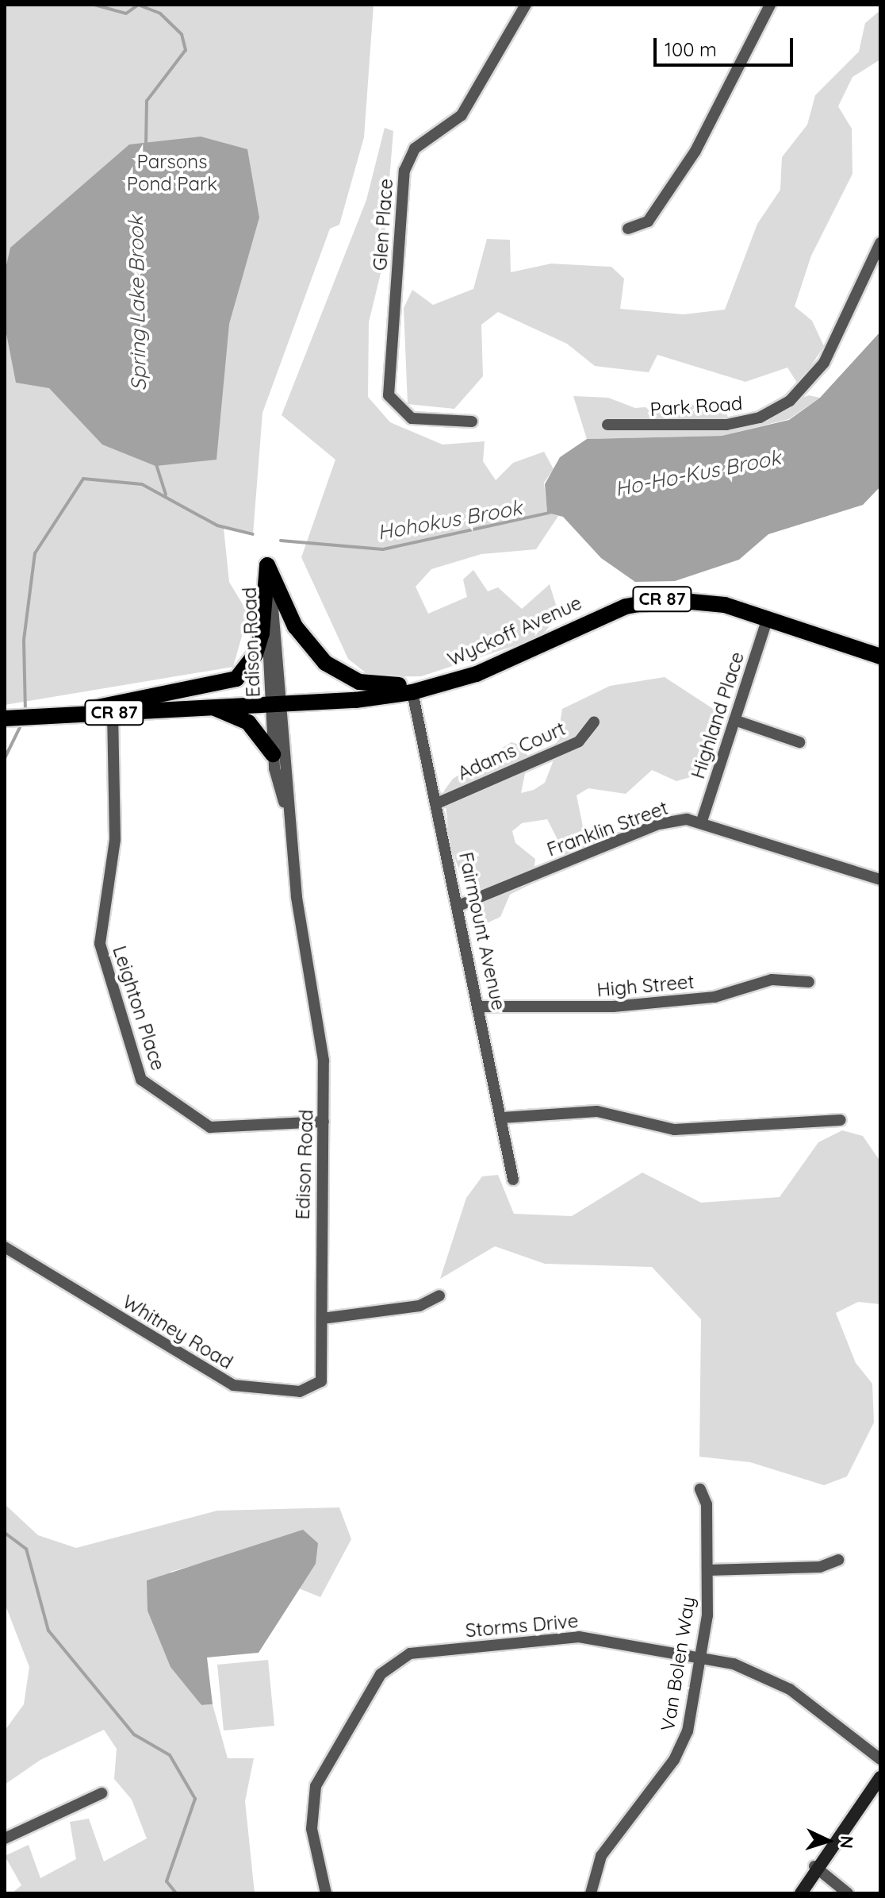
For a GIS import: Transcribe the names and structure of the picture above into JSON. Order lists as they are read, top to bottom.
{
  "streets": {
    "main road": ["CR 87", "Wyckoff Avenue"],
    "street": [
      "Glen Place",
      "Park Road",
      "Edison Road",
      "Highland Place",
      "Adams Court",
      "Franklin Street",
      "Fairmount Avenue",
      "High Street",
      "Leighton Place",
      "Whitney Road",
      "Storms Drive",
      "Van Bolen Way"
    ]
  },
  "crossings": [
    ["Wyckoff Avenue", "Edison Road"],
    ["Wyckoff Avenue", "Highland Place"],
    ["Wyckoff Avenue", "Fairmount Avenue"],
    ["Wyckoff Avenue", "Leighton Place"],
    ["Edison Road", "Leighton Place"],
    ["Edison Road", "Whitney Road"],
    ["Highland Place", "Franklin Street"],
    ["Adams Court", "Fairmount Avenue"],
    ["Franklin Street", "Fairmount Avenue"],
    ["Fairmount Avenue", "High Street"],
    ["Storms Drive", "Van Bolen Way"]
  ],
  "water": ["Spring Lake Brook", "Ho-Ho-Kus Brook", "Hohokus Brook"],
  "parks": ["Parsons Pond Park"],
  "scale_bar": "100 m",
  "north": "right"
}
